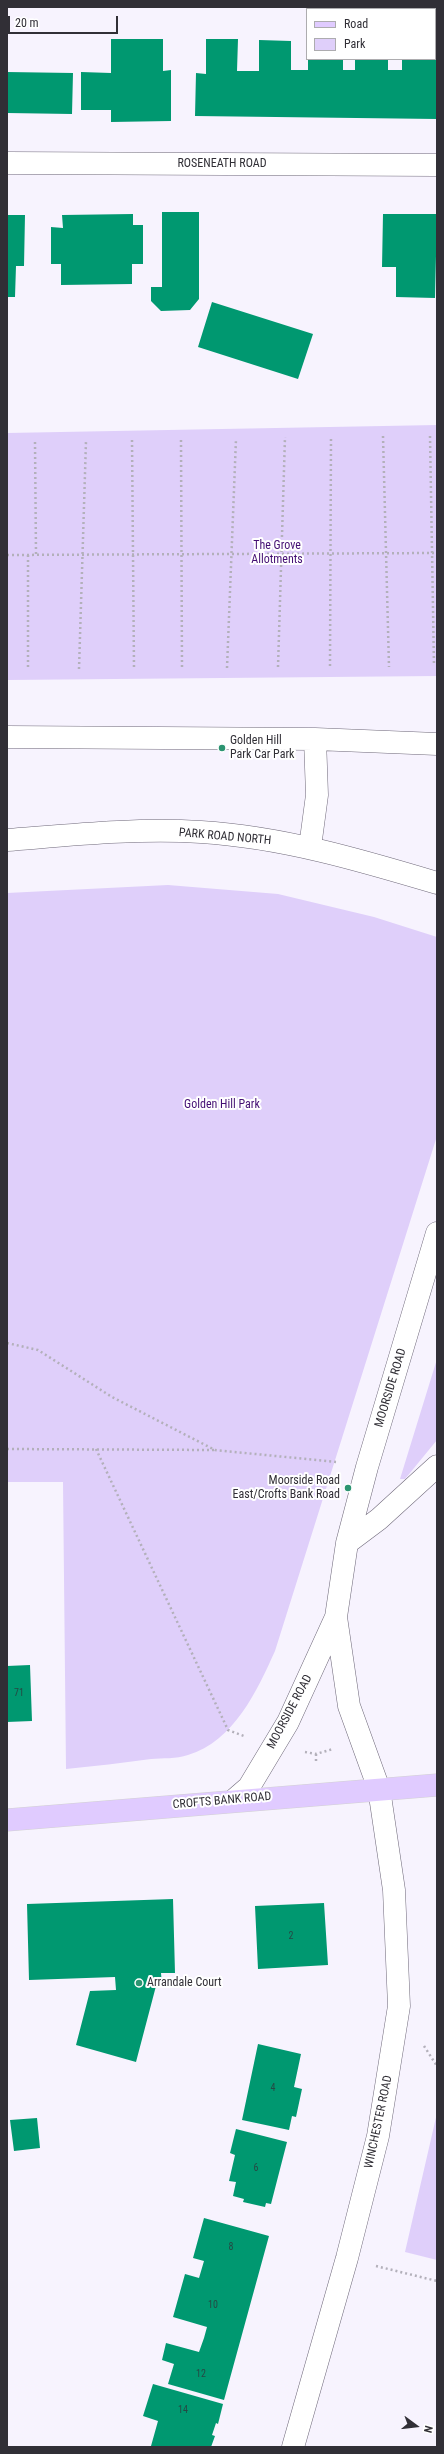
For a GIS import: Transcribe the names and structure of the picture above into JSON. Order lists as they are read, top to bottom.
{
  "streets": {
    "main road": ["CROFTS BANK ROAD"],
    "street": [
      "ROSENEATH ROAD",
      "PARK ROAD NORTH",
      "MOORSIDE ROAD",
      "WINCHESTER ROAD"
    ]
  },
  "crossings": [
    ["MOORSIDE ROAD", "CROFTS BANK ROAD"],
    ["MOORSIDE ROAD", "WINCHESTER ROAD"],
    ["CROFTS BANK ROAD", "WINCHESTER ROAD"]
  ],
  "parks": ["The Grove Allotments", "Golden Hill Park"],
  "places": ["Golden Hill Park Car Park", "Moorside Road East/Crofts Bank Road", "Arrandale Court"],
  "house_numbers": [
    "71",
    "2",
    "4",
    "6",
    "8",
    "10",
    "12",
    "14"
  ],
  "legend": ["Road", "Park"],
  "scale_bar": "20 m",
  "north": "right"
}
